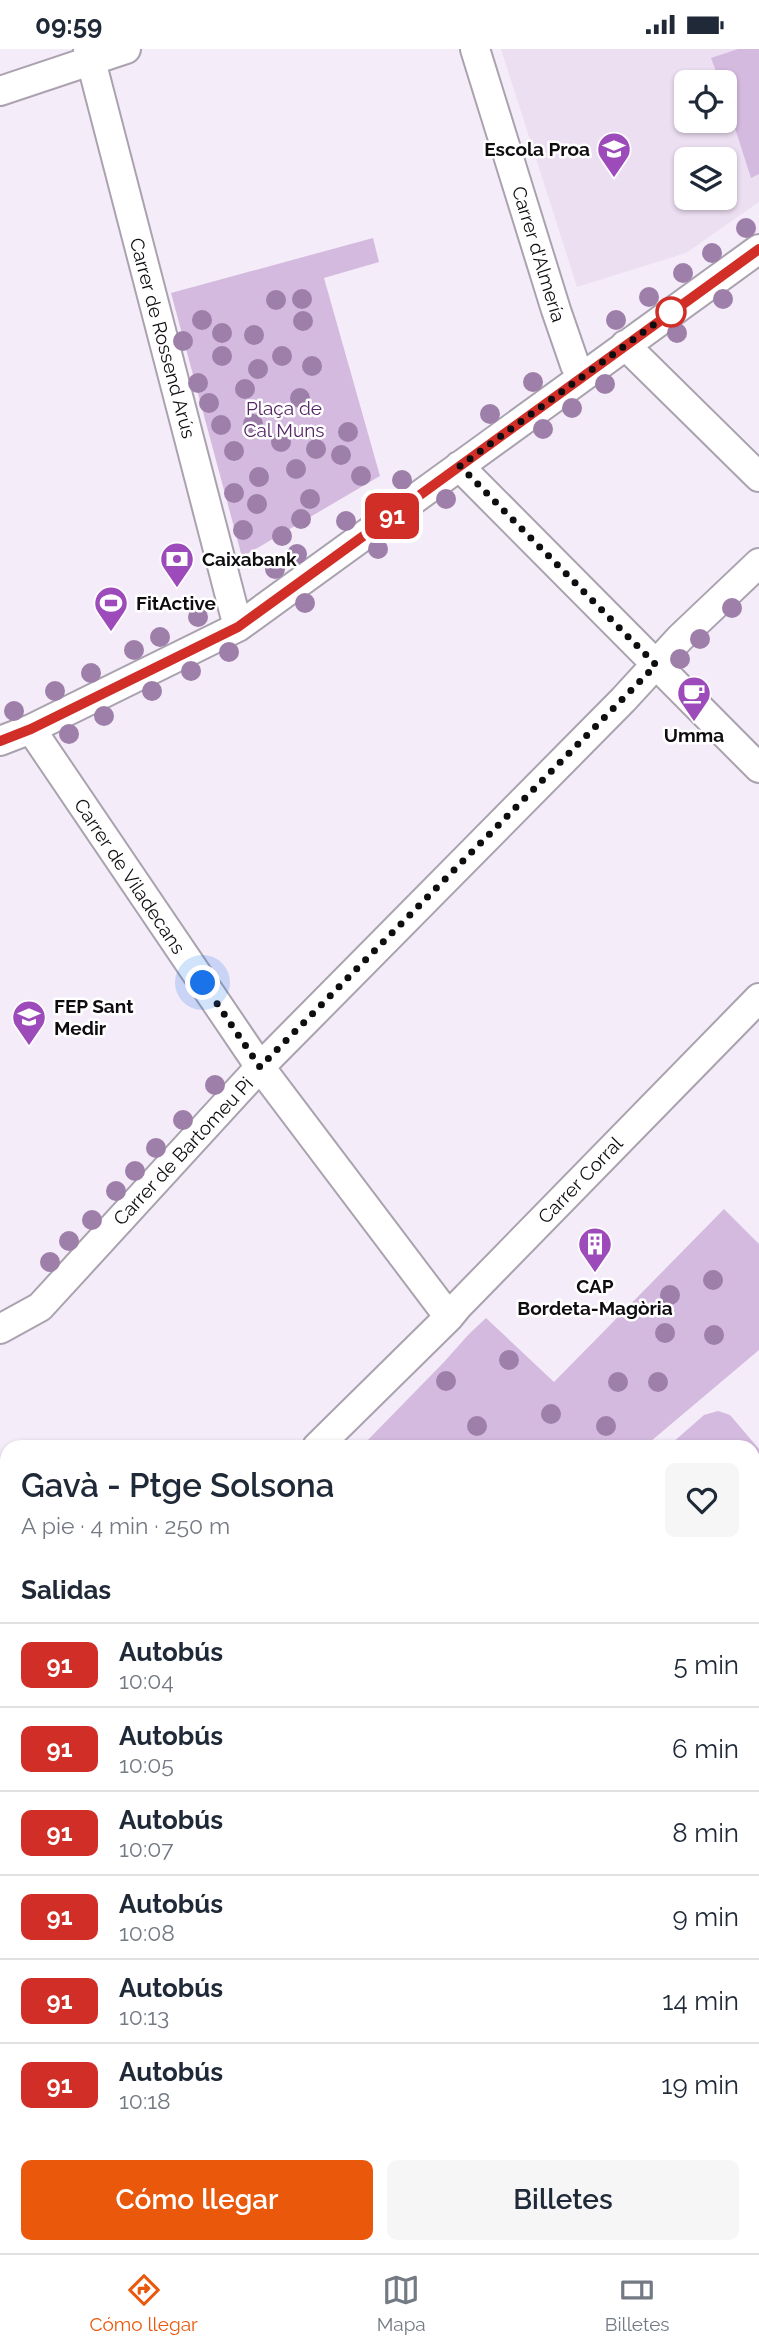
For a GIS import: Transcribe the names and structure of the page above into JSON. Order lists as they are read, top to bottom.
{
  "streets": {
    "street": [
      "Carrer d'Almería",
      "Carrer de Rossend Arús",
      "Carrer de Viladecans",
      "Carrer de Bartomeu Pi",
      "Carrer Corral"
    ]
  },
  "crossings": [
    ["Carrer de Viladecans", "Carrer de Bartomeu Pi"],
    ["Carrer de Viladecans", "Carrer Corral"]
  ],
  "parks": ["Plaça de Cal Muns"],
  "places": {
    "school or university": ["Escola Proa", "FEP Sant Medir"],
    "bank": ["Caixabank"],
    "sports": ["FitActive"],
    "cafe": ["Umma"],
    "building": ["CAP Bordeta-Magòria"]
  },
  "lines": ["bus line 91"],
  "page": {
    "status": "09:59",
    "on_map": "91",
    "heading": [
      ["Gavà - Ptge Solsona", "A pie · 4 min · 250 m"],
      "Salidas"
    ],
    "list": [
      {
        "mark": "91",
        "name": "Autobús",
        "note": "10:04",
        "value": "5 min"
      },
      {
        "mark": "91",
        "name": "Autobús",
        "note": "10:05",
        "value": "6 min"
      },
      {
        "mark": "91",
        "name": "Autobús",
        "note": "10:07",
        "value": "8 min"
      },
      {
        "mark": "91",
        "name": "Autobús",
        "note": "10:08",
        "value": "9 min"
      },
      {
        "mark": "91",
        "name": "Autobús",
        "note": "10:13",
        "value": "14 min"
      },
      {
        "mark": "91",
        "name": "Autobús",
        "note": "10:18",
        "value": "19 min"
      }
    ],
    "buttons": ["Cómo llegar", "Billetes"],
    "tabs": ["Cómo llegar", "Mapa", "Billetes"]
  }
}
